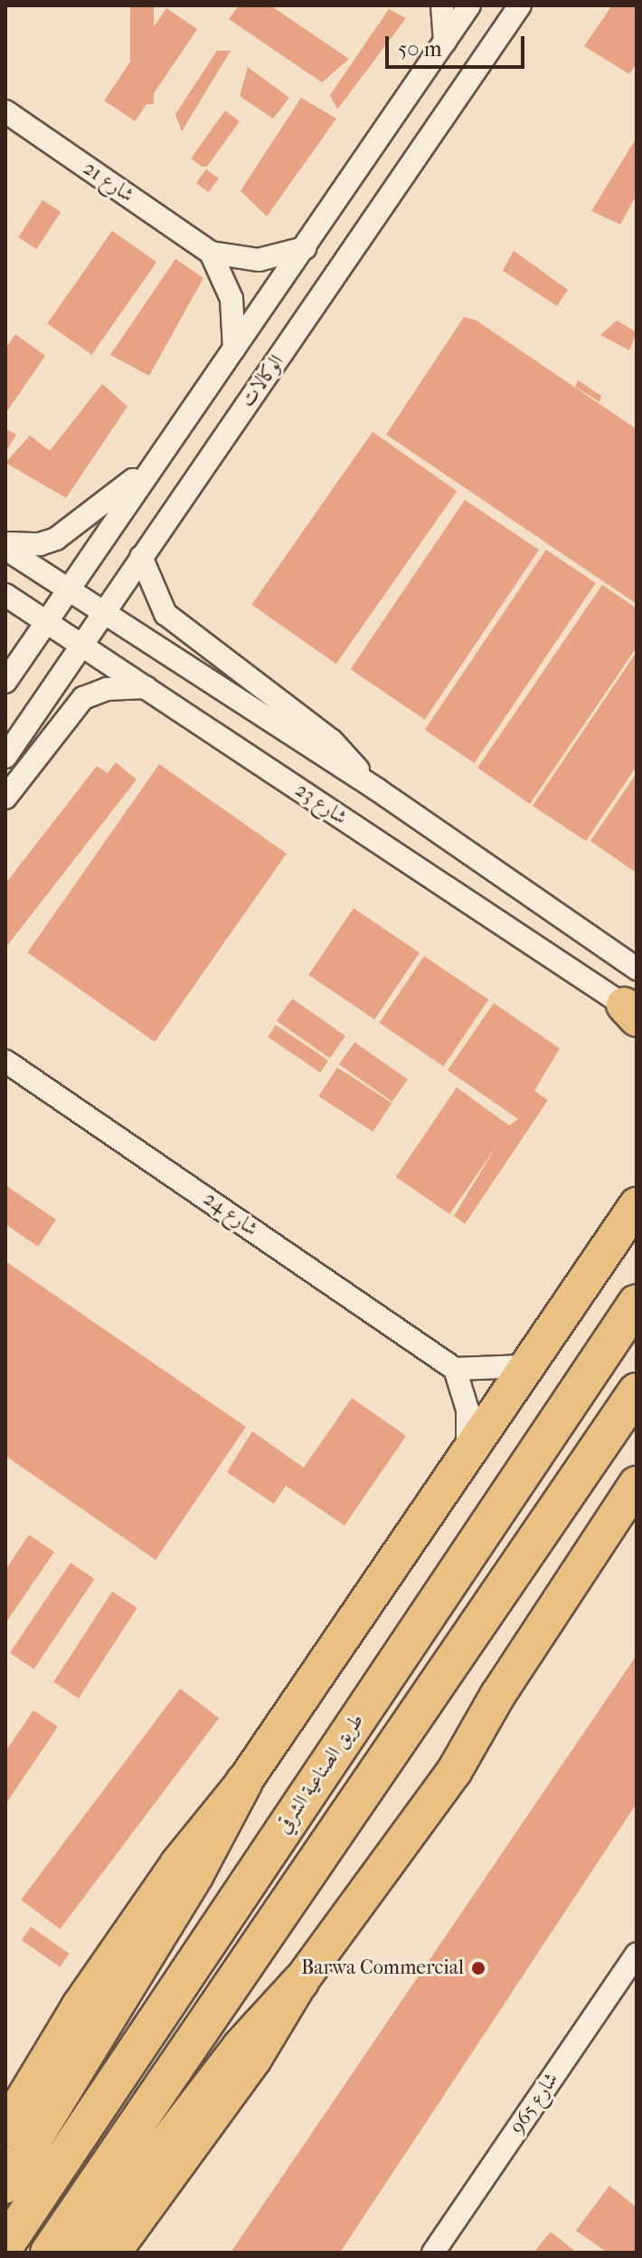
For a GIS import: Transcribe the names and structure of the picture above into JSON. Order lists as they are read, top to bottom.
{
  "streets": {
    "highway": ["طريق الصناعية الشرقي"],
    "street": [
      "شارع 21",
      "الوكالات",
      "شارع 23",
      "شارع 24",
      "شارع 965"
    ]
  },
  "crossings": [
    ["شارع 21", "الوكالات"],
    ["الوكالات", "شارع 23"]
  ],
  "places": ["Barwa Commercial"],
  "scale_bar": "50 m"
}
